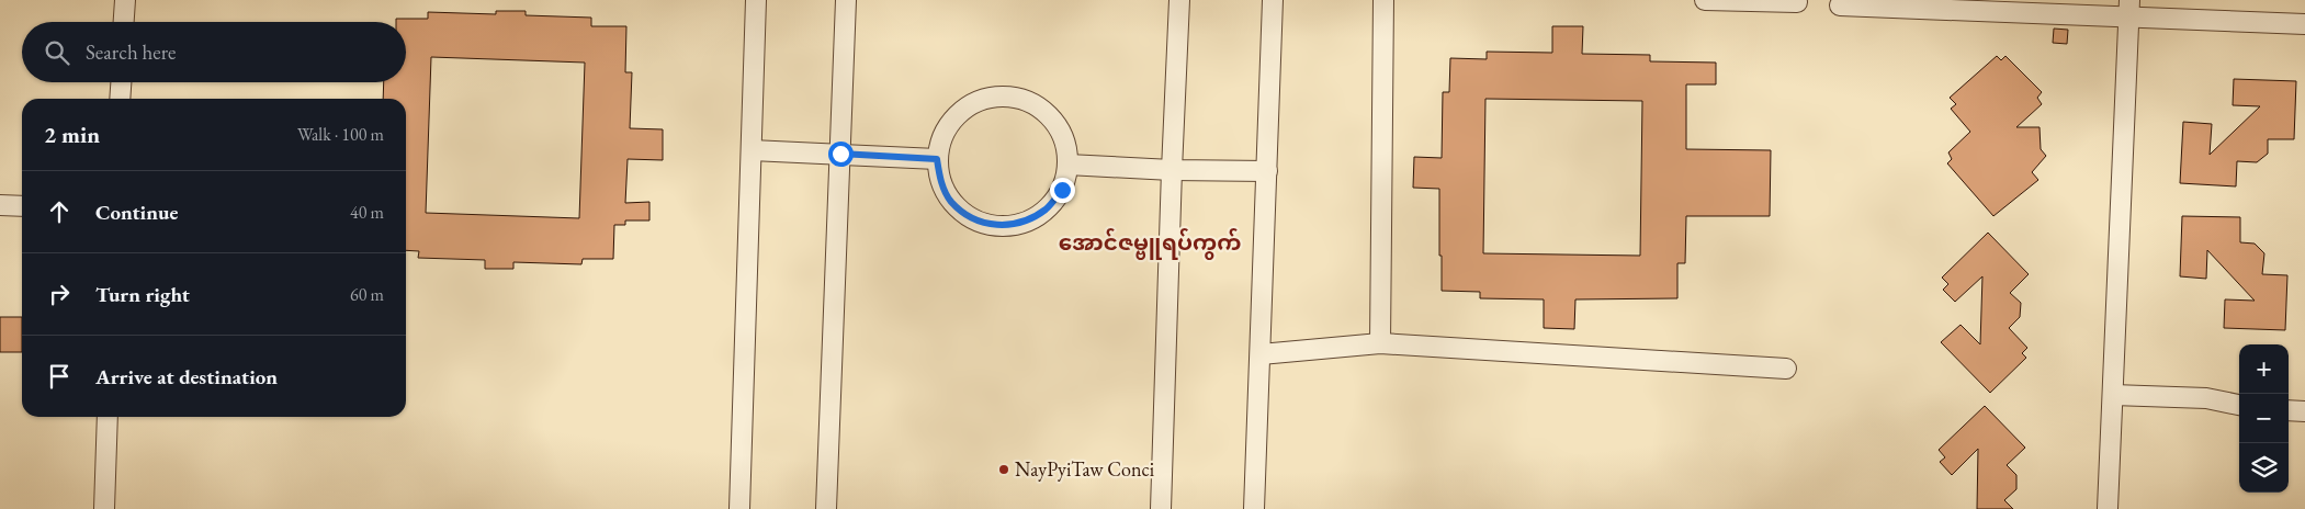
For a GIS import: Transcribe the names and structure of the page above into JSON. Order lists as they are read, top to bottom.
{
  "districts": ["အောင်ဇမ္ဗူရပ်ကွက်"],
  "places": ["NayPyiTaw Conci"],
  "page": {
    "search": "Search here",
    "heading": ["2 min", "Walk · 100 m"],
    "list": [
      ["Continue", "40 m"],
      ["Turn right", "60 m"],
      "Arrive at destination"
    ],
    "map_buttons": ["+", "−"]
  }
}
